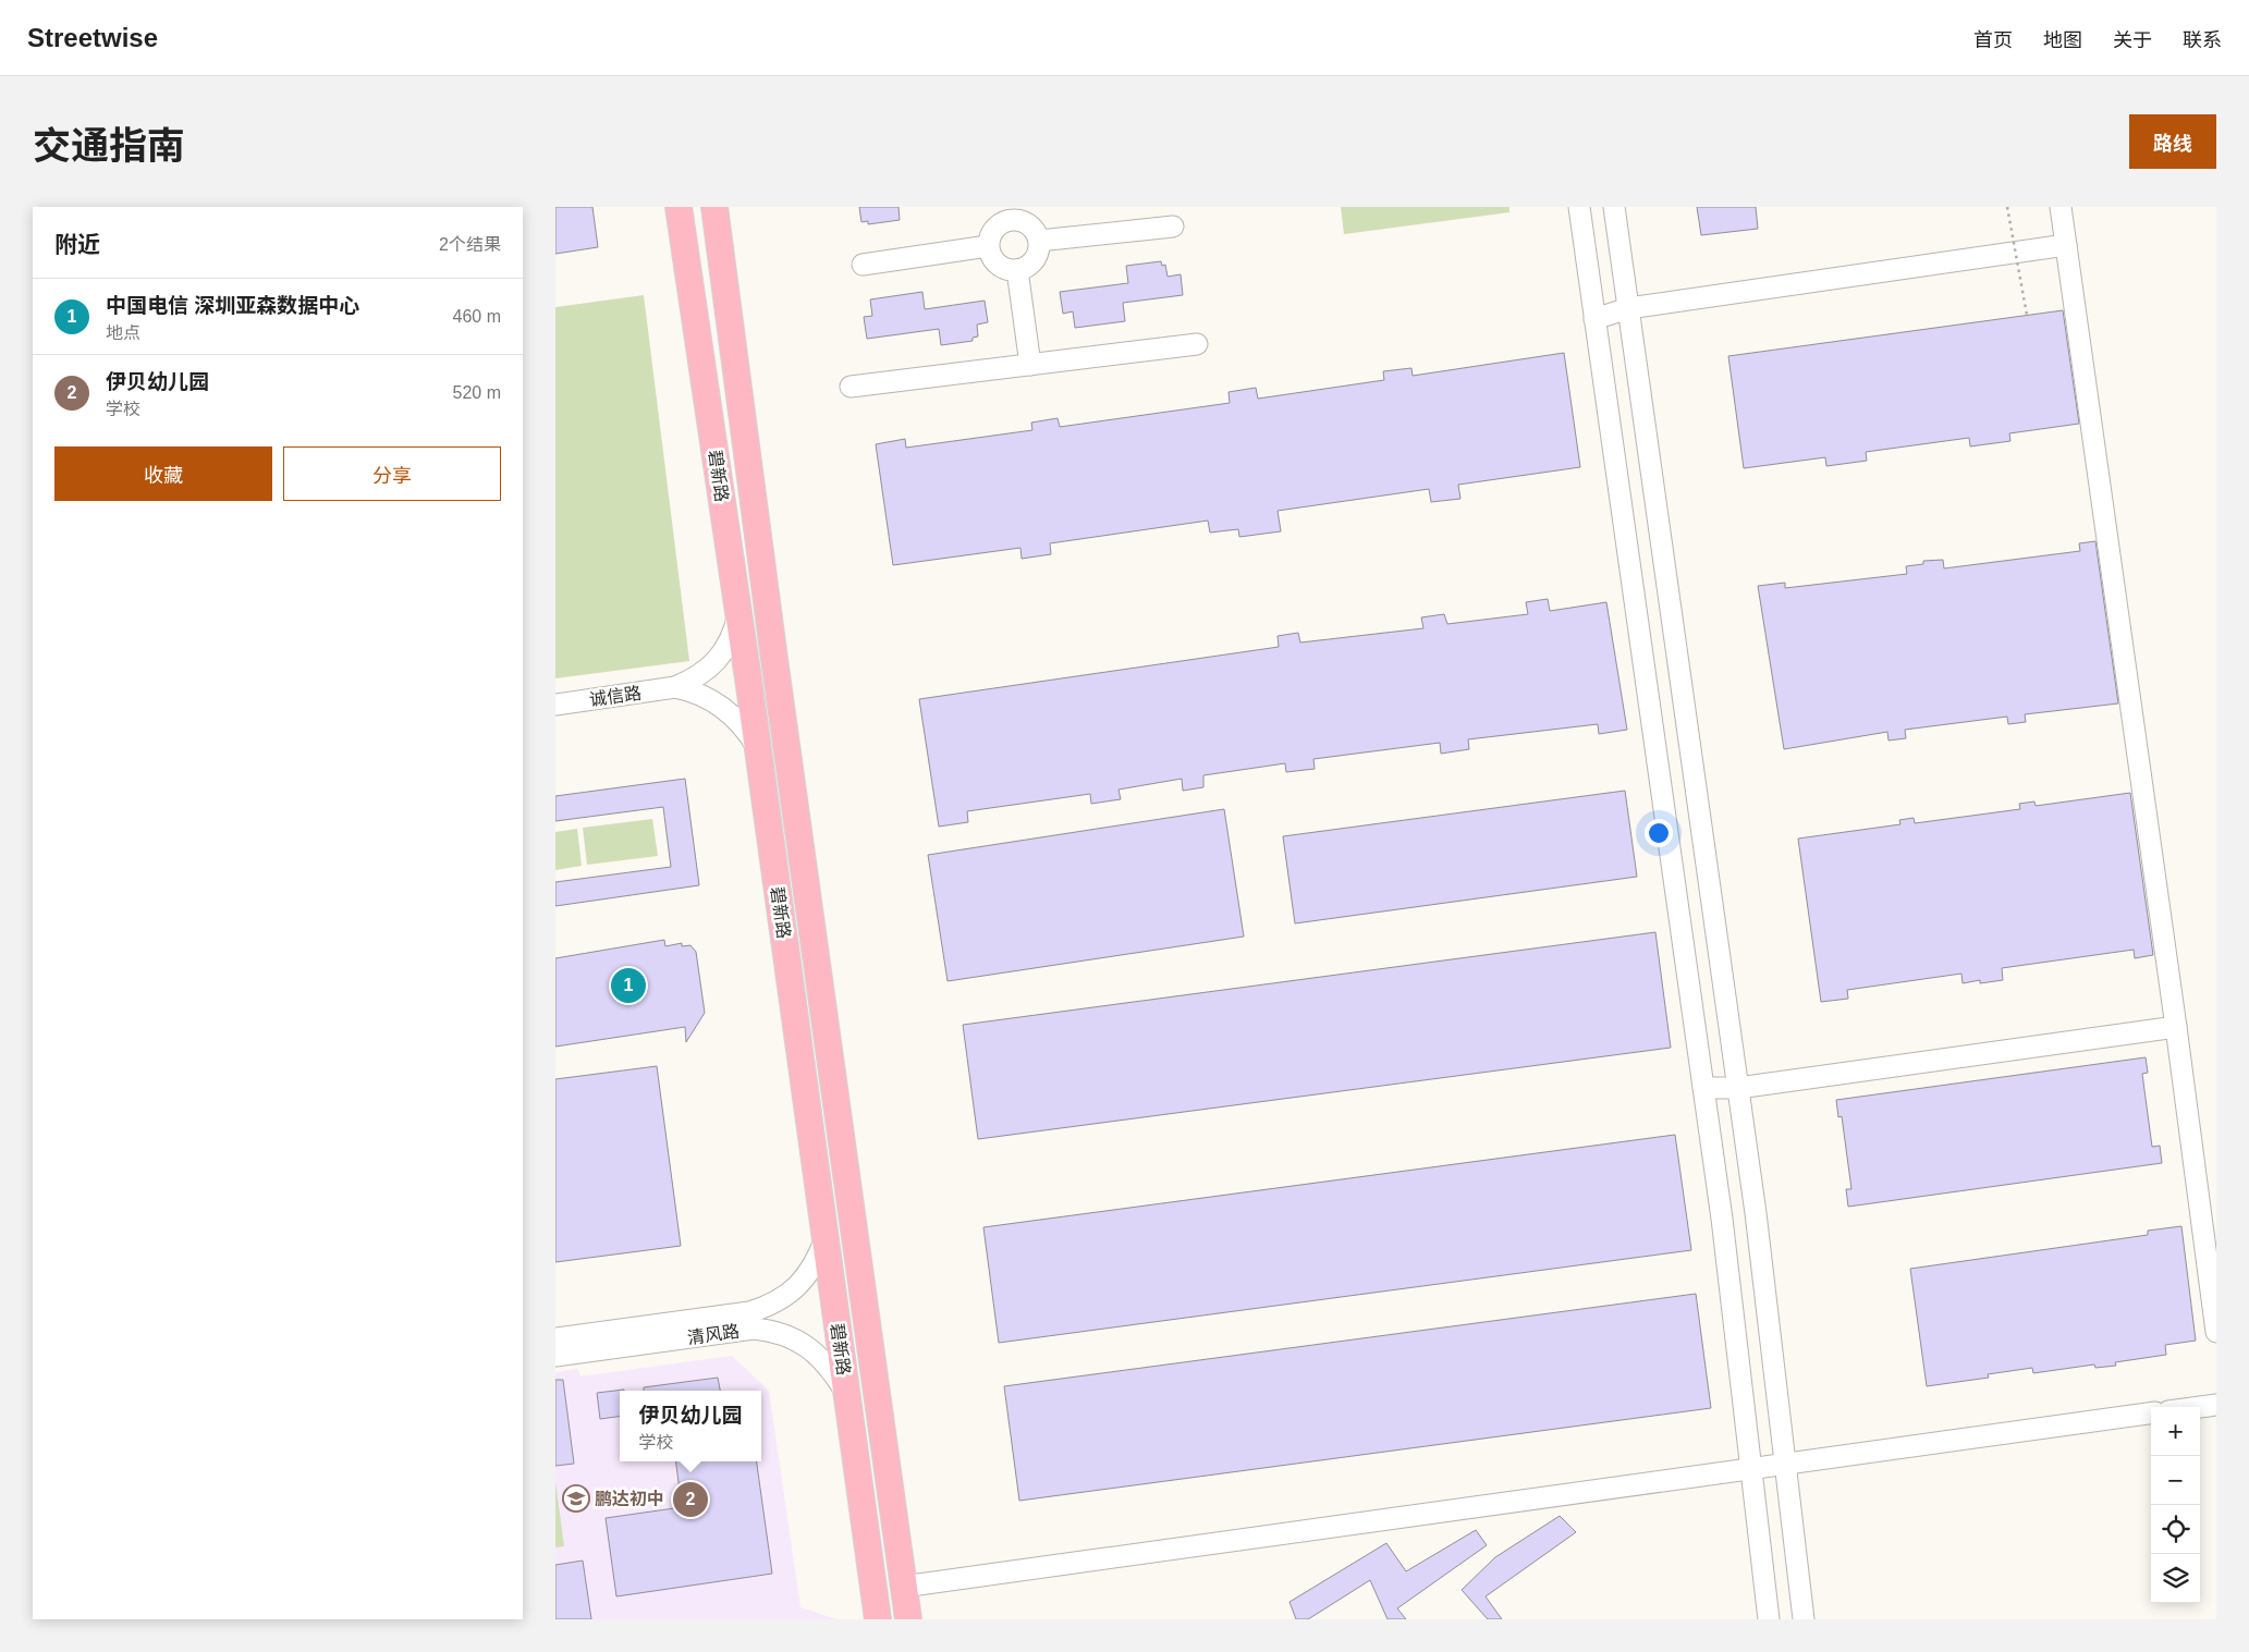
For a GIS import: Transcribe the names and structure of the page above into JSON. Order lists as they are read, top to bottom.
{
  "streets": {
    "main road": ["碧新路"],
    "street": ["诚信路", "清风路"]
  },
  "crossings": [
    ["碧新路", "诚信路"],
    ["碧新路", "清风路"]
  ],
  "places": {
    "school or university": ["鹏达初中"]
  },
  "page": {
    "header": "Streetwise",
    "nav": [
      "首页",
      "地图",
      "关于",
      "联系"
    ],
    "title": "交通指南",
    "buttons": [
      "路线",
      ["收藏", "分享"]
    ],
    "heading": ["附近", "2个结果"],
    "list": [
      {
        "mark": "1",
        "name": "中国电信 深圳亚森数据中心",
        "note": "地点",
        "value": "460 m"
      },
      {
        "mark": "2",
        "name": "伊贝幼儿园",
        "note": "学校",
        "value": "520 m"
      }
    ],
    "pins": ["1", "2"],
    "popup": ["伊贝幼儿园", "学校"],
    "map_buttons": ["+", "−"]
  }
}
